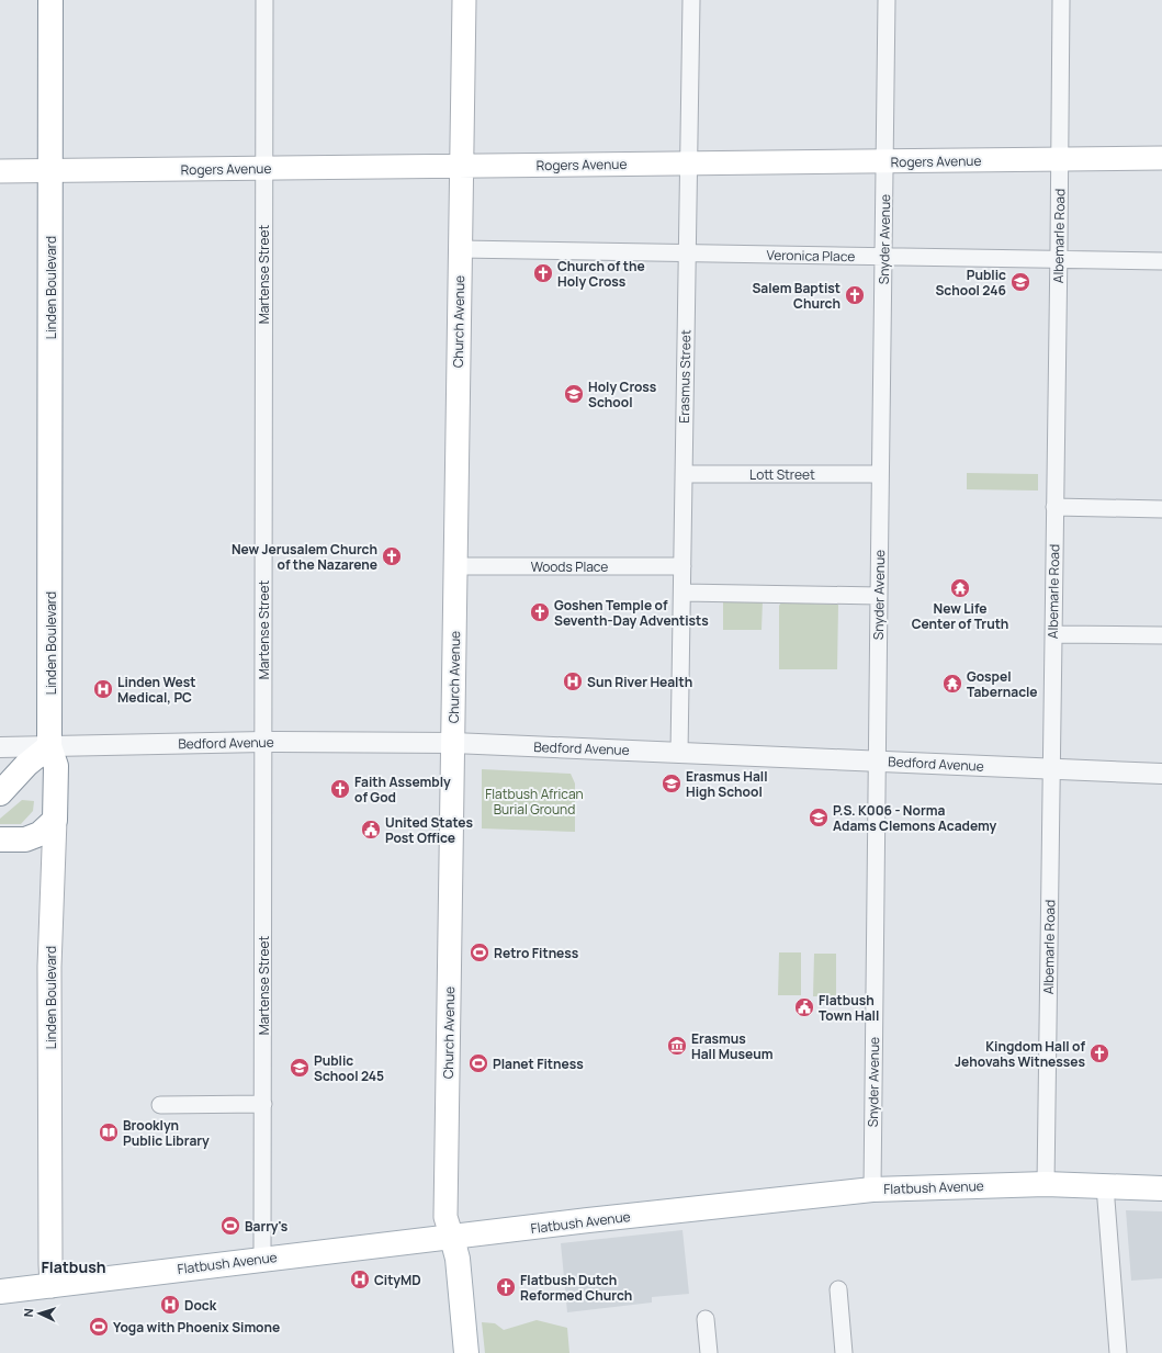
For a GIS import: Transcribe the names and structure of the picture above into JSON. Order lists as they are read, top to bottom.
{
  "streets": {
    "main road": [
      "Rogers Avenue",
      "Linden Boulevard",
      "Church Avenue",
      "Flatbush Avenue"
    ],
    "street": [
      "Albemarle Road",
      "Snyder Avenue",
      "Veronica Place",
      "Martense Street",
      "Erasmus Street",
      "Lott Street",
      "Woods Place",
      "Bedford Avenue"
    ]
  },
  "crossings": [
    ["Rogers Avenue", "Albemarle Road"],
    ["Rogers Avenue", "Snyder Avenue"],
    ["Rogers Avenue", "Martense Street"],
    ["Rogers Avenue", "Linden Boulevard"],
    ["Rogers Avenue", "Church Avenue"],
    ["Rogers Avenue", "Erasmus Street"],
    ["Albemarle Road", "Veronica Place"],
    ["Albemarle Road", "Bedford Avenue"],
    ["Albemarle Road", "Flatbush Avenue"],
    ["Snyder Avenue", "Veronica Place"],
    ["Snyder Avenue", "Lott Street"],
    ["Snyder Avenue", "Bedford Avenue"],
    ["Snyder Avenue", "Flatbush Avenue"],
    ["Veronica Place", "Church Avenue"],
    ["Veronica Place", "Erasmus Street"],
    ["Martense Street", "Bedford Avenue"],
    ["Martense Street", "Flatbush Avenue"],
    ["Linden Boulevard", "Bedford Avenue"],
    ["Linden Boulevard", "Flatbush Avenue"],
    ["Church Avenue", "Woods Place"],
    ["Church Avenue", "Bedford Avenue"],
    ["Church Avenue", "Flatbush Avenue"],
    ["Erasmus Street", "Lott Street"],
    ["Erasmus Street", "Woods Place"],
    ["Erasmus Street", "Bedford Avenue"]
  ],
  "districts": ["Flatbush"],
  "parks": ["Flatbush African Burial Ground"],
  "places": {
    "church": [
      "Church of the Holy Cross",
      "Salem Baptist Church",
      "New Jerusalem Church of the Nazarene",
      "Goshen Temple of Seventh-Day Adventists",
      "Faith Assembly of God",
      "Kingdom Hall of Jehovahs Witnesses",
      "Flatbush Dutch Reformed Church"
    ],
    "school or university": [
      "Public School 246",
      "Holy Cross School",
      "Erasmus Hall High School",
      "P.S. K006 - Norma Adams Clemons Academy",
      "Public School 245"
    ],
    "temple": ["New Life Center of Truth", "Gospel Tabernacle"],
    "hospital": [
      "Sun River Health",
      "Linden West Medical, PC",
      "CityMD",
      "Dock"
    ],
    "public building": ["United States Post Office", "Flatbush Town Hall"],
    "sports": [
      "Retro Fitness",
      "Planet Fitness",
      "Barry's",
      "Yoga with Phoenix Simone"
    ],
    "museum": ["Erasmus Hall Museum"],
    "library": ["Brooklyn Public Library"]
  },
  "north": "left"
}
